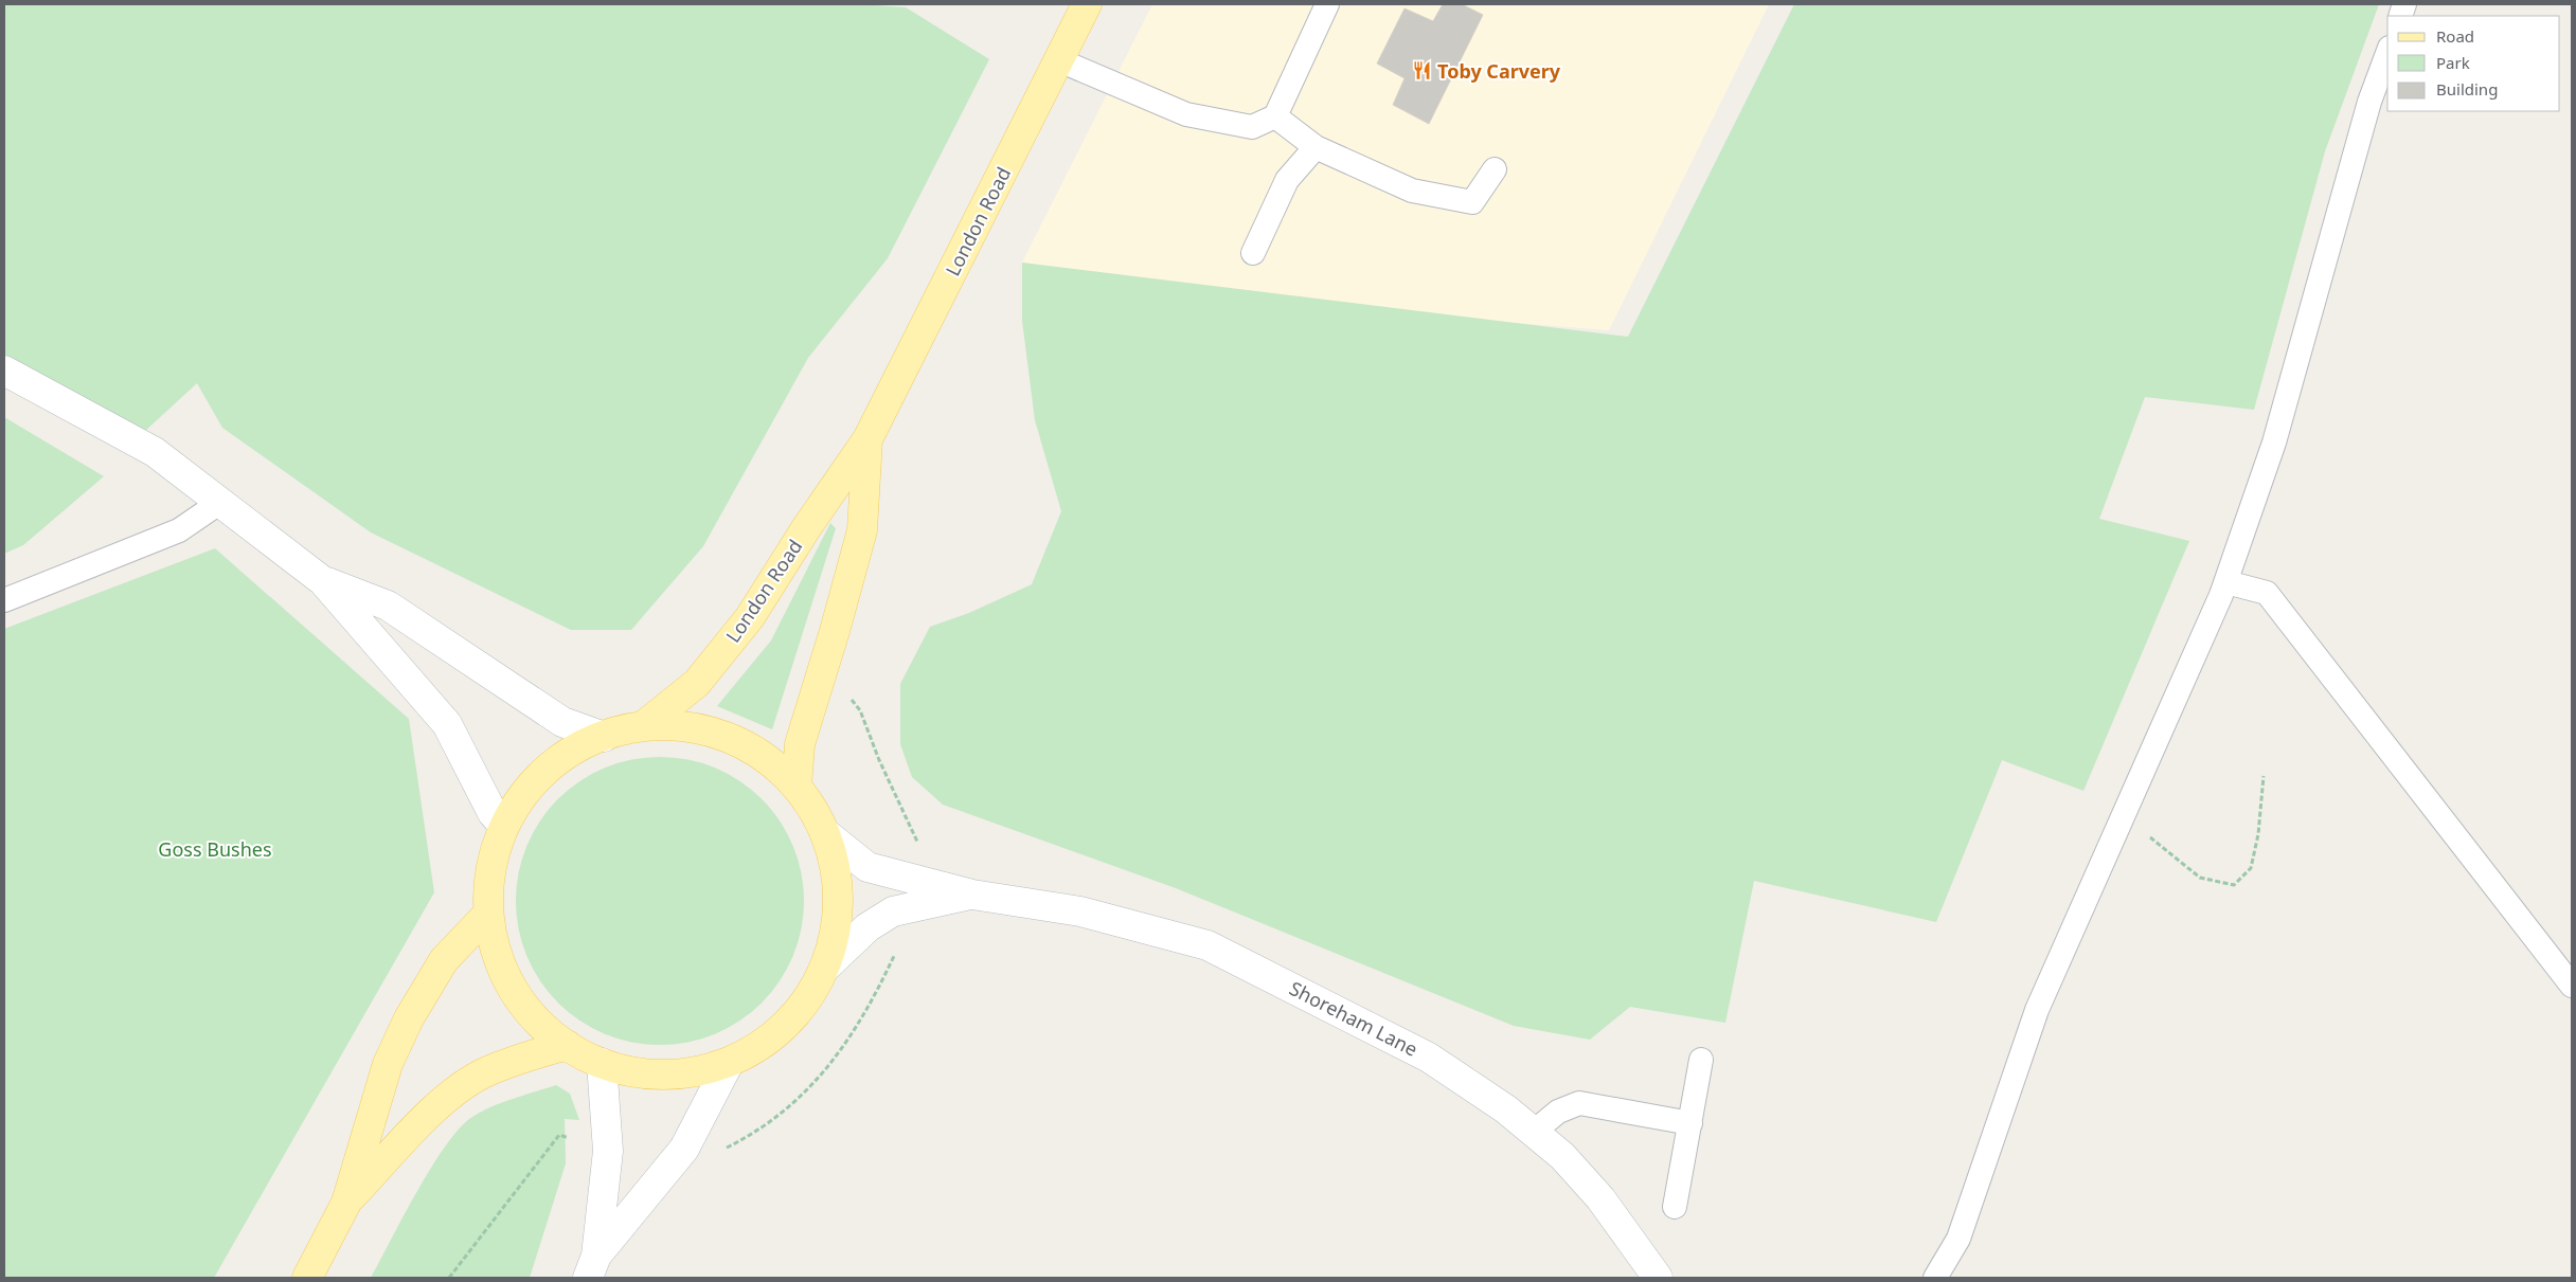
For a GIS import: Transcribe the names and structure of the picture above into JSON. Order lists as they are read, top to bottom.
{
  "streets": {
    "main road": ["London Road"],
    "street": ["Shoreham Lane"]
  },
  "parks": ["Goss Bushes"],
  "places": {
    "restaurant": ["Toby Carvery"]
  },
  "legend": ["Road", "Park", "Building"]
}
